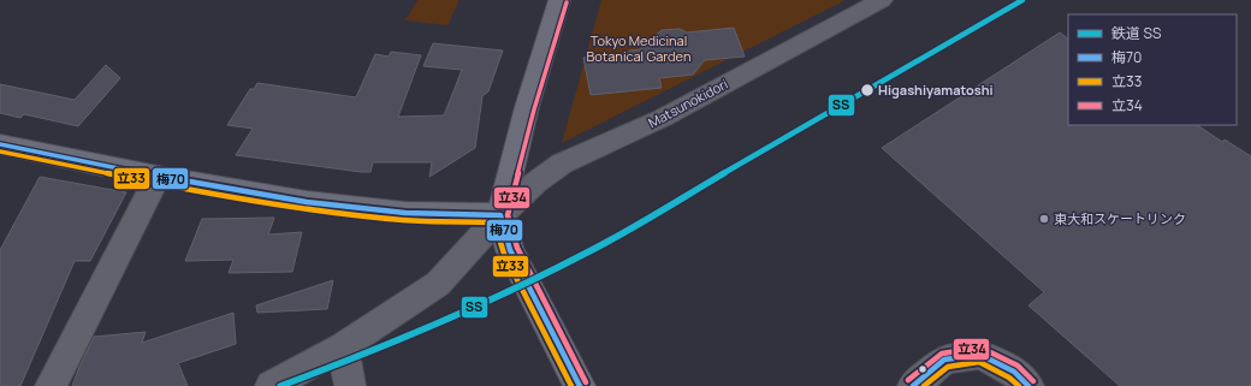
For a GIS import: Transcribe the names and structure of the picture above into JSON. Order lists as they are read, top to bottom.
{
  "streets": {
    "street": ["Matsunokidori"]
  },
  "parks": ["Tokyo Medicinal Botanical Garden"],
  "places": ["Higashiyamatoshi", "東大和スケートリンク"],
  "lines": [
    "rail line SS",
    "transit line 立34",
    "transit line 梅70",
    "transit line 立33"
  ],
  "legend": [
    "鉄道 SS",
    "梅70",
    "立33",
    "立34"
  ]
}
